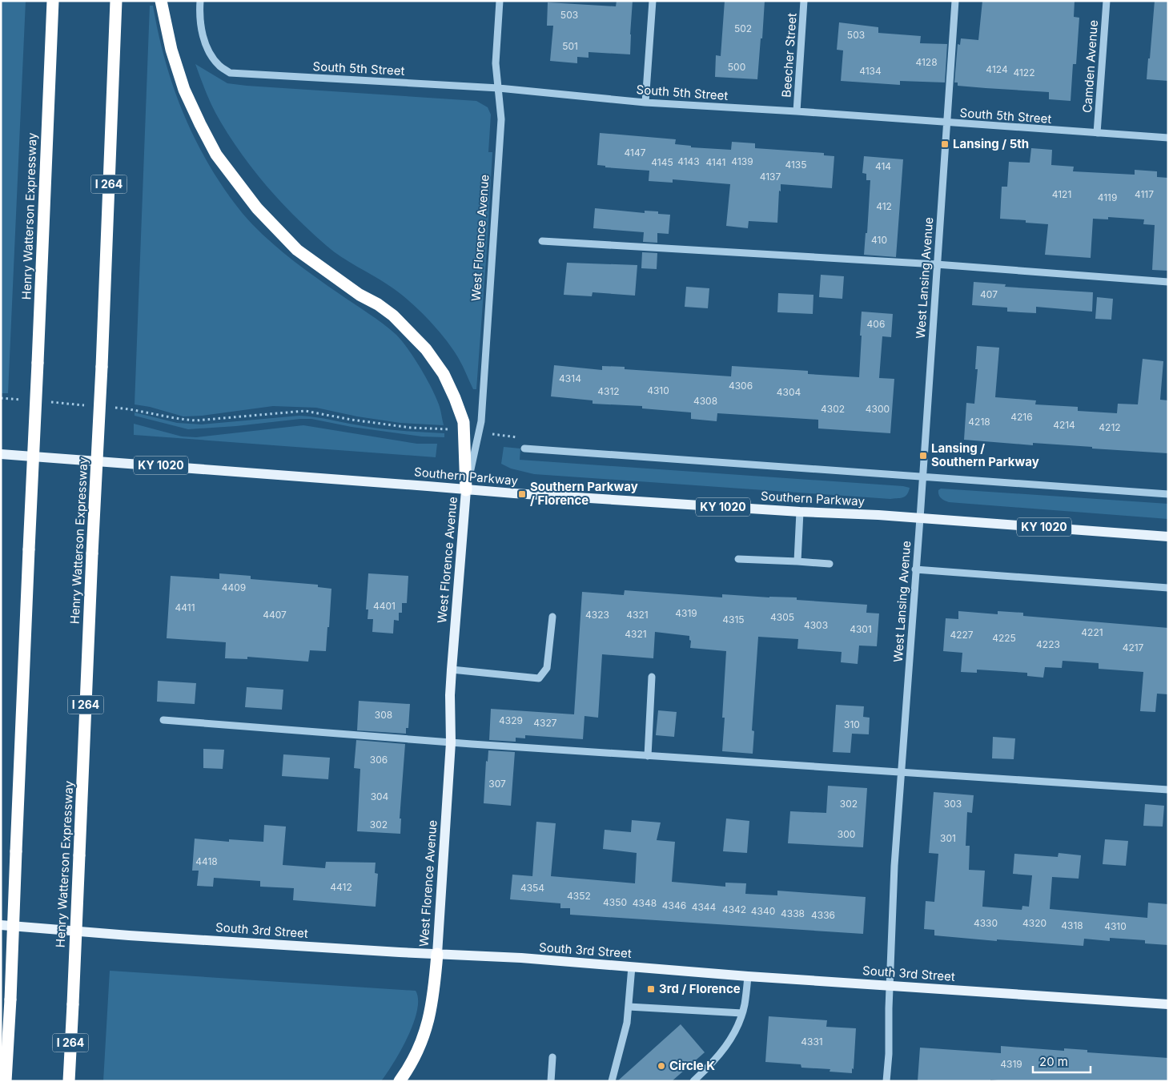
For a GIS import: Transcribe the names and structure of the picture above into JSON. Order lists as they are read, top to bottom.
{
  "streets": {
    "highway": ["I 264", "Henry Watterson Expressway"],
    "main road": [
      "West Florence Avenue",
      "KY 1020",
      "Southern Parkway",
      "South 3rd Street"
    ],
    "street": [
      "Beecher Street",
      "Camden Avenue",
      "South 5th Street",
      "West Lansing Avenue"
    ]
  },
  "crossings": [
    ["Beecher Street", "South 5th Street"],
    ["Camden Avenue", "South 5th Street"],
    ["South 5th Street", "West Florence Avenue"],
    ["South 5th Street", "West Lansing Avenue"],
    ["West Florence Avenue", "Southern Parkway"],
    ["West Florence Avenue", "South 3rd Street"],
    ["West Lansing Avenue", "Southern Parkway"],
    ["West Lansing Avenue", "South 3rd Street"]
  ],
  "places": {
    "transit": [
      "Lansing / 5th",
      "Lansing / Southern Parkway",
      "Southern Parkway / Florence",
      "3rd / Florence"
    ],
    "other": ["Circle K"]
  },
  "house_numbers": [
    "503",
    "502",
    "503",
    "501",
    "4128",
    "500",
    "4124",
    "4134",
    "4122",
    "4147",
    "4143",
    "4139",
    "4145",
    "4141",
    "4135",
    "414",
    "4137",
    "4121",
    "4117",
    "4119",
    "412",
    "410",
    "407",
    "406",
    "4314",
    "4306",
    "4310",
    "4312",
    "4304",
    "4308",
    "4302",
    "4300",
    "4216",
    "4218",
    "4214",
    "4212",
    "4409",
    "4401",
    "4411",
    "4319",
    "4407",
    "4323",
    "4321",
    "4305",
    "4315",
    "4303",
    "4301",
    "4221",
    "4321",
    "4227",
    "4225",
    "4223",
    "4217",
    "308",
    "4329",
    "4327",
    "310",
    "306",
    "307",
    "304",
    "302",
    "303",
    "302",
    "300",
    "301",
    "4418",
    "4412",
    "4354",
    "4352",
    "4350",
    "4348",
    "4346",
    "4344",
    "4342",
    "4340",
    "4338",
    "4336",
    "4330",
    "4320",
    "4318",
    "4310",
    "4331",
    "4319"
  ],
  "scale_bar": "20 m"
}
